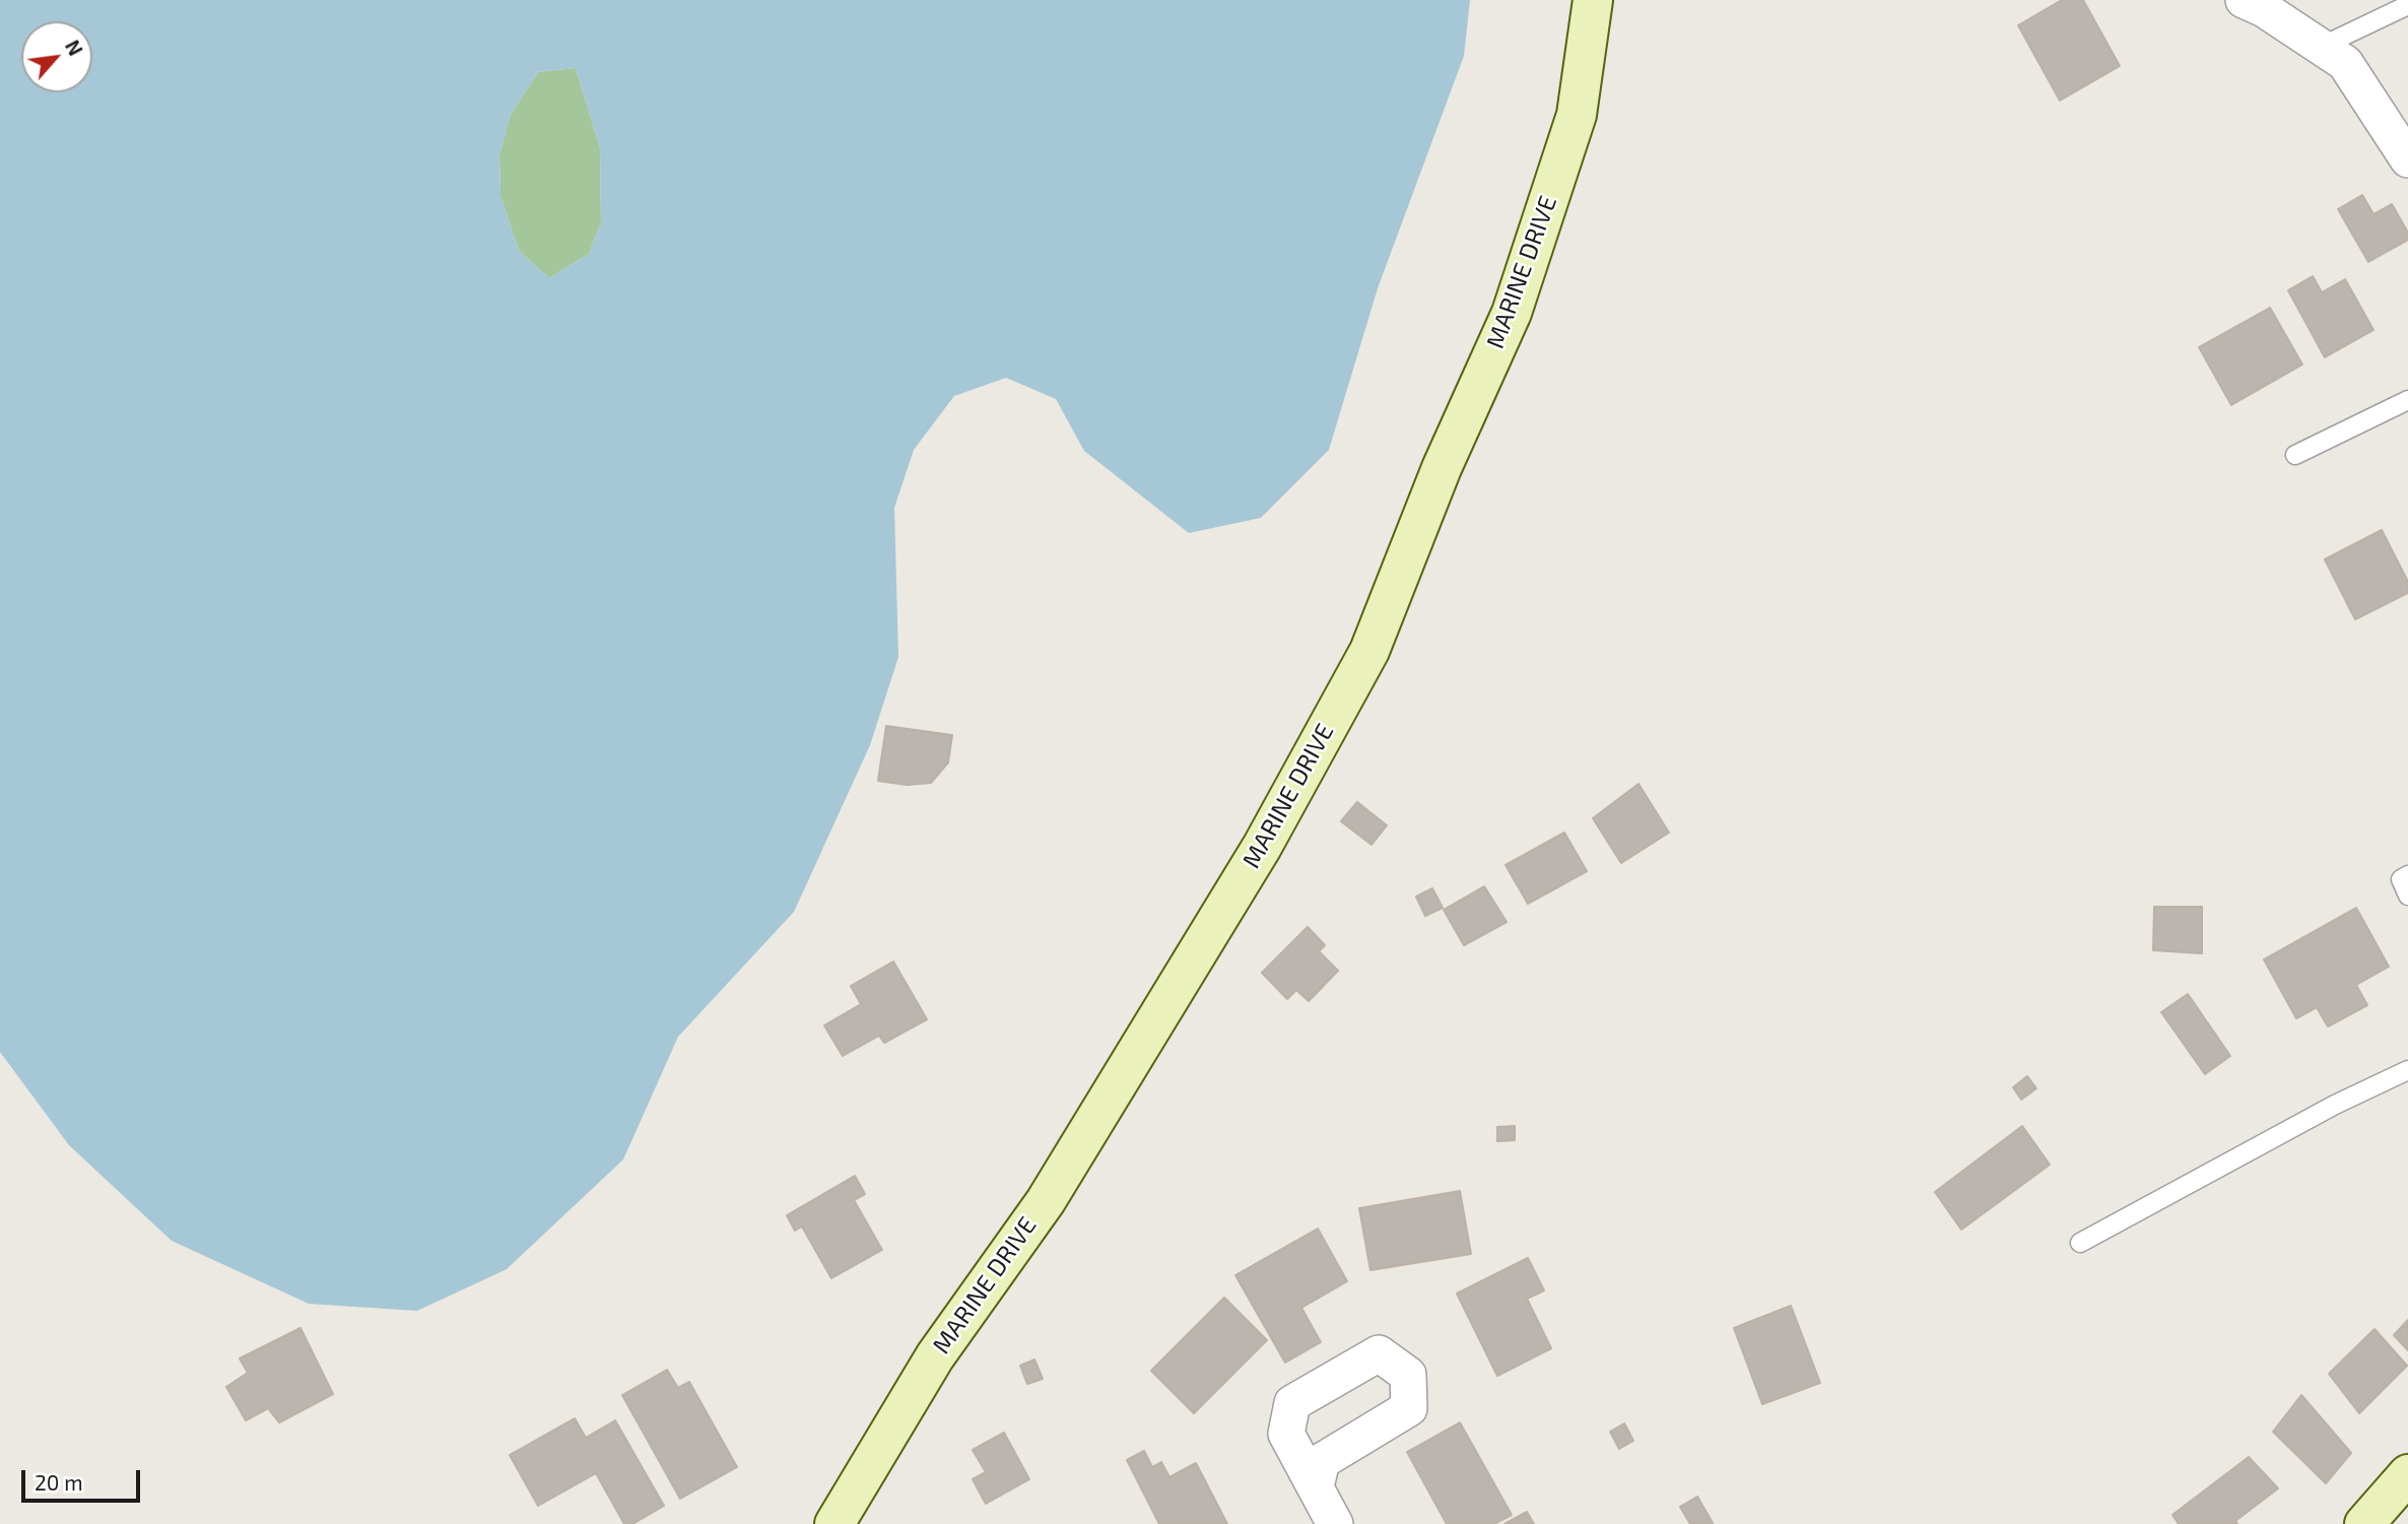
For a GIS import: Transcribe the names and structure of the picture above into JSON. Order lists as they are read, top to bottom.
{
  "streets": {
    "street": ["MARINE DRIVE"]
  },
  "scale_bar": "20 m",
  "north": "top right"
}
